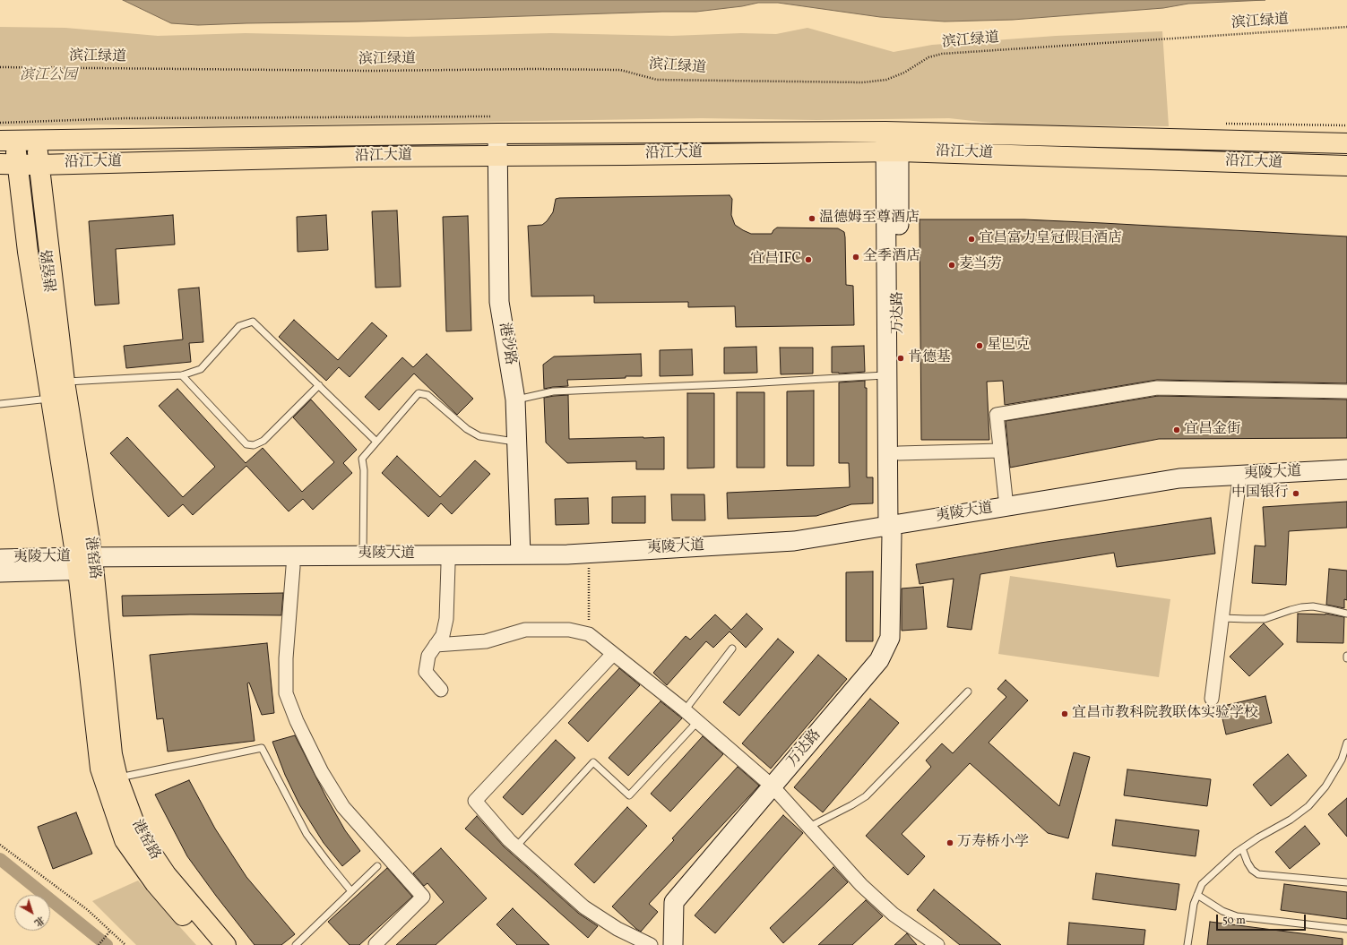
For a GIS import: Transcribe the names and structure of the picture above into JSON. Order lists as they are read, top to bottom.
{
  "streets": {
    "main road": [
      "沿江大道",
      "港窑路",
      "万达路",
      "港沙路",
      "夷陵大道"
    ],
    "path": ["滨江绿道"]
  },
  "crossings": [
    ["沿江大道", "港窑路"],
    ["沿江大道", "万达路"],
    ["沿江大道", "港沙路"],
    ["港窑路", "夷陵大道"],
    ["万达路", "夷陵大道"],
    ["港沙路", "夷陵大道"]
  ],
  "parks": ["滨江公园"],
  "places": [
    "温德姆至尊酒店",
    "宜昌富力皇冠假日酒店",
    "全季酒店",
    "宜昌IFC",
    "麦当劳",
    "星巴克",
    "肯德基",
    "宜昌金街",
    "中国银行",
    "宜昌市教科院教联体实验学校",
    "万寿桥小学"
  ],
  "scale_bar": "50 m",
  "north": "bottom right"
}
